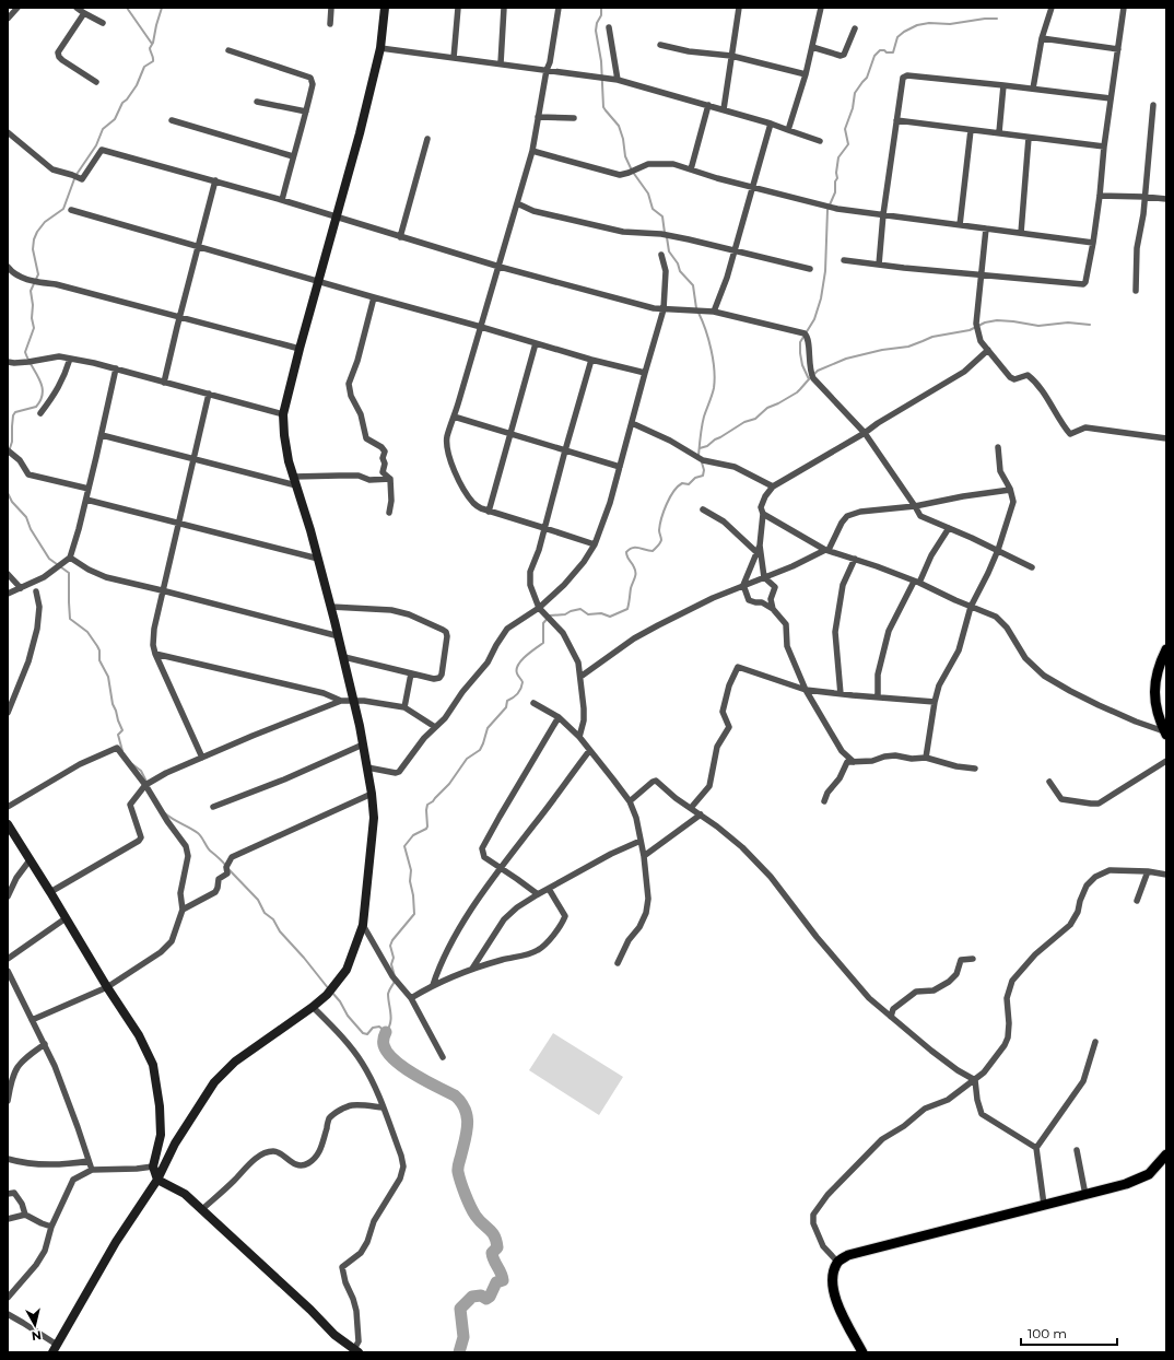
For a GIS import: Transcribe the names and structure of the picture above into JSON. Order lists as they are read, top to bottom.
{
  "scale_bar": "100 m",
  "north": "bottom"
}
